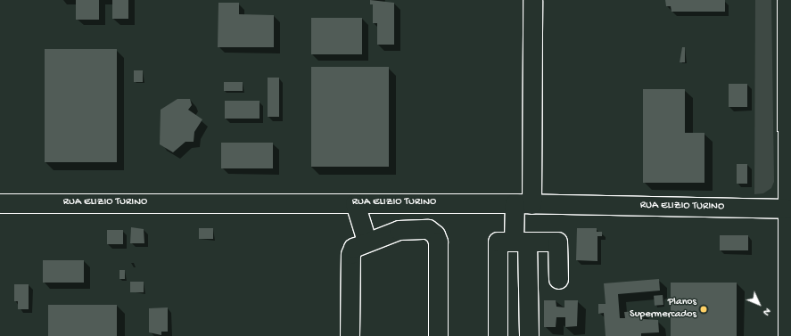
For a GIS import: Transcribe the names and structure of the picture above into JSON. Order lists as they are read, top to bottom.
{
  "streets": {
    "street": ["RUA ELIZIO TURINO"]
  },
  "places": ["Planos Supermercados"],
  "north": "bottom right"
}
